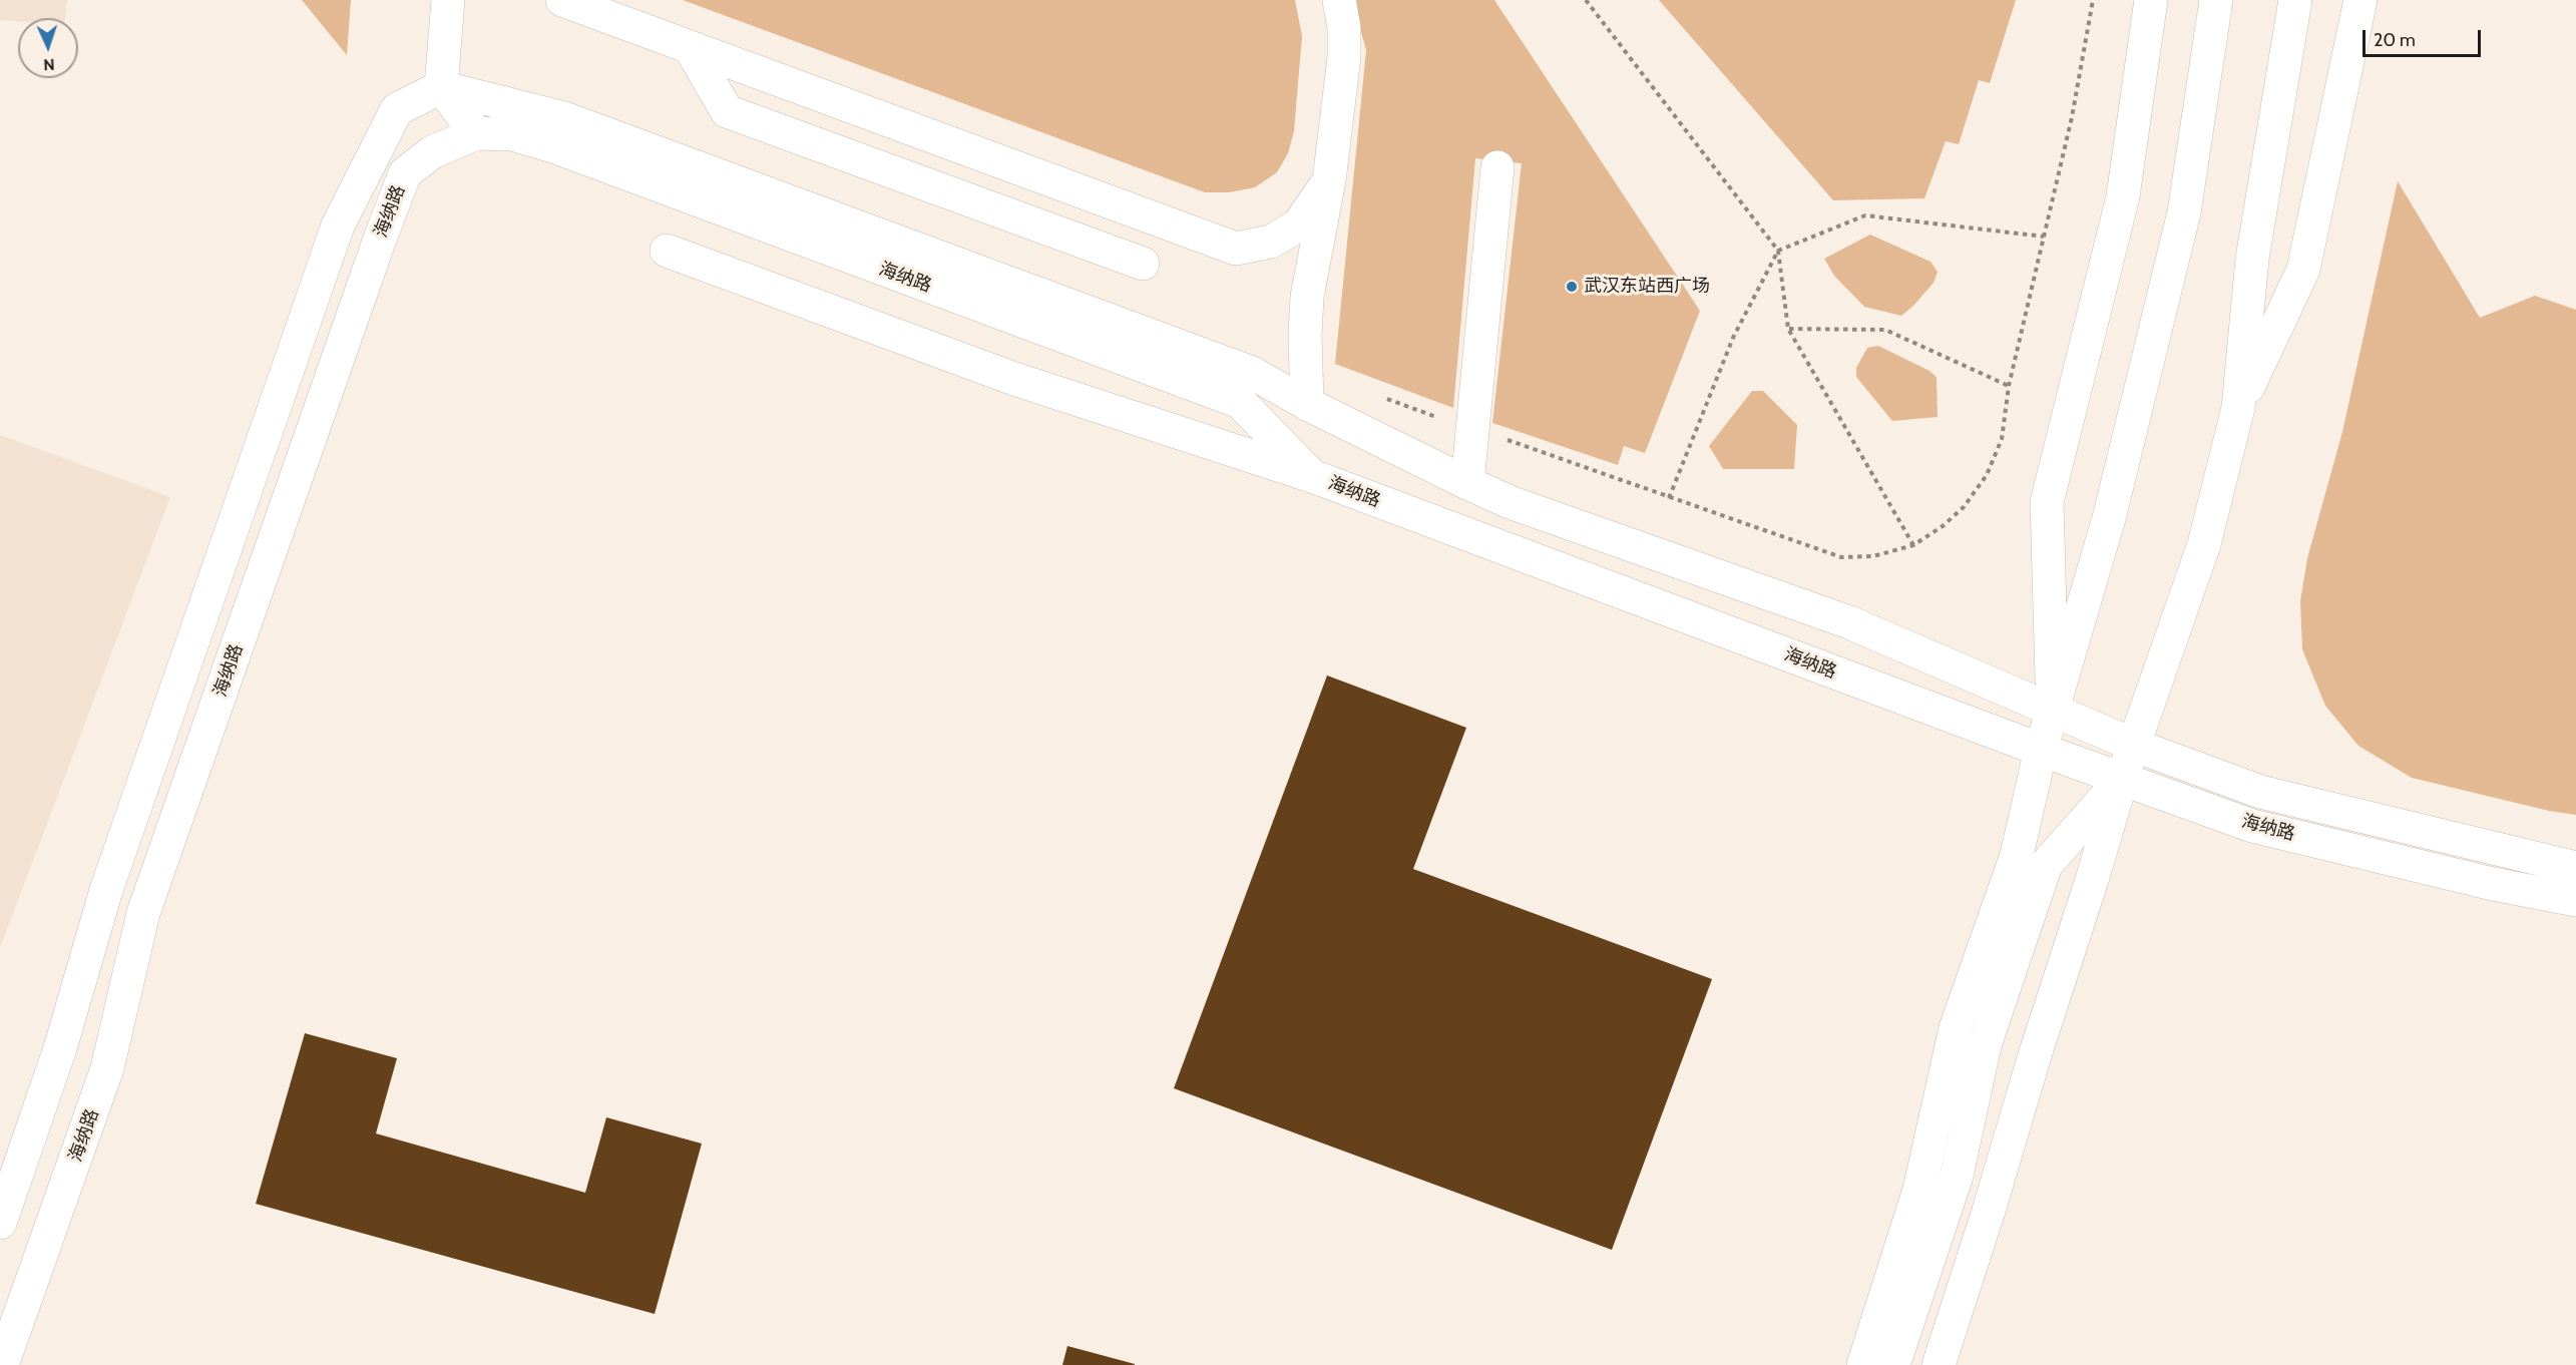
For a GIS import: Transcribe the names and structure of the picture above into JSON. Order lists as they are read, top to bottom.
{
  "streets": {
    "main road": ["海纳路"]
  },
  "places": ["武汉东站西广场"],
  "scale_bar": "20 m",
  "north": "bottom"
}
